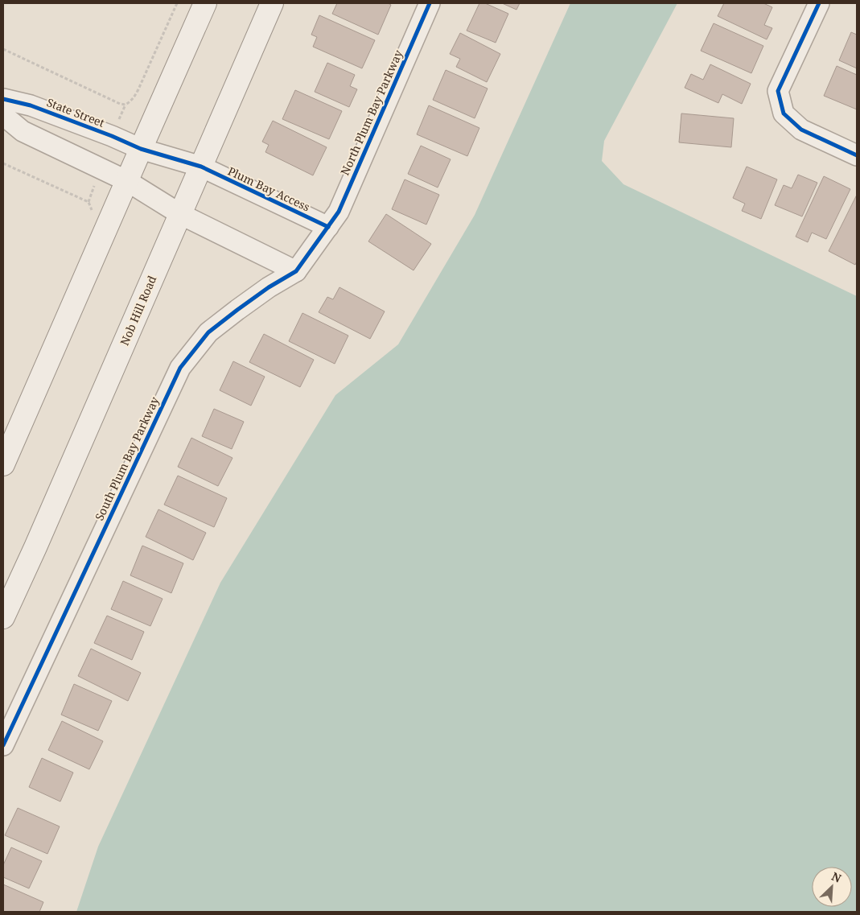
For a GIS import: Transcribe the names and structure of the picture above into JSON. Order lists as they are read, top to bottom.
{
  "streets": {
    "main road": ["Nob Hill Road"],
    "street": [
      "State Street",
      "North Plum Bay Parkway",
      "Plum Bay Access",
      "South Plum Bay Parkway"
    ]
  },
  "crossings": [
    ["State Street", "Plum Bay Access"],
    ["State Street", "Nob Hill Road"],
    ["North Plum Bay Parkway", "Plum Bay Access"],
    ["North Plum Bay Parkway", "South Plum Bay Parkway"],
    ["Plum Bay Access", "Nob Hill Road"],
    ["Plum Bay Access", "South Plum Bay Parkway"]
  ],
  "north": "top right"
}
